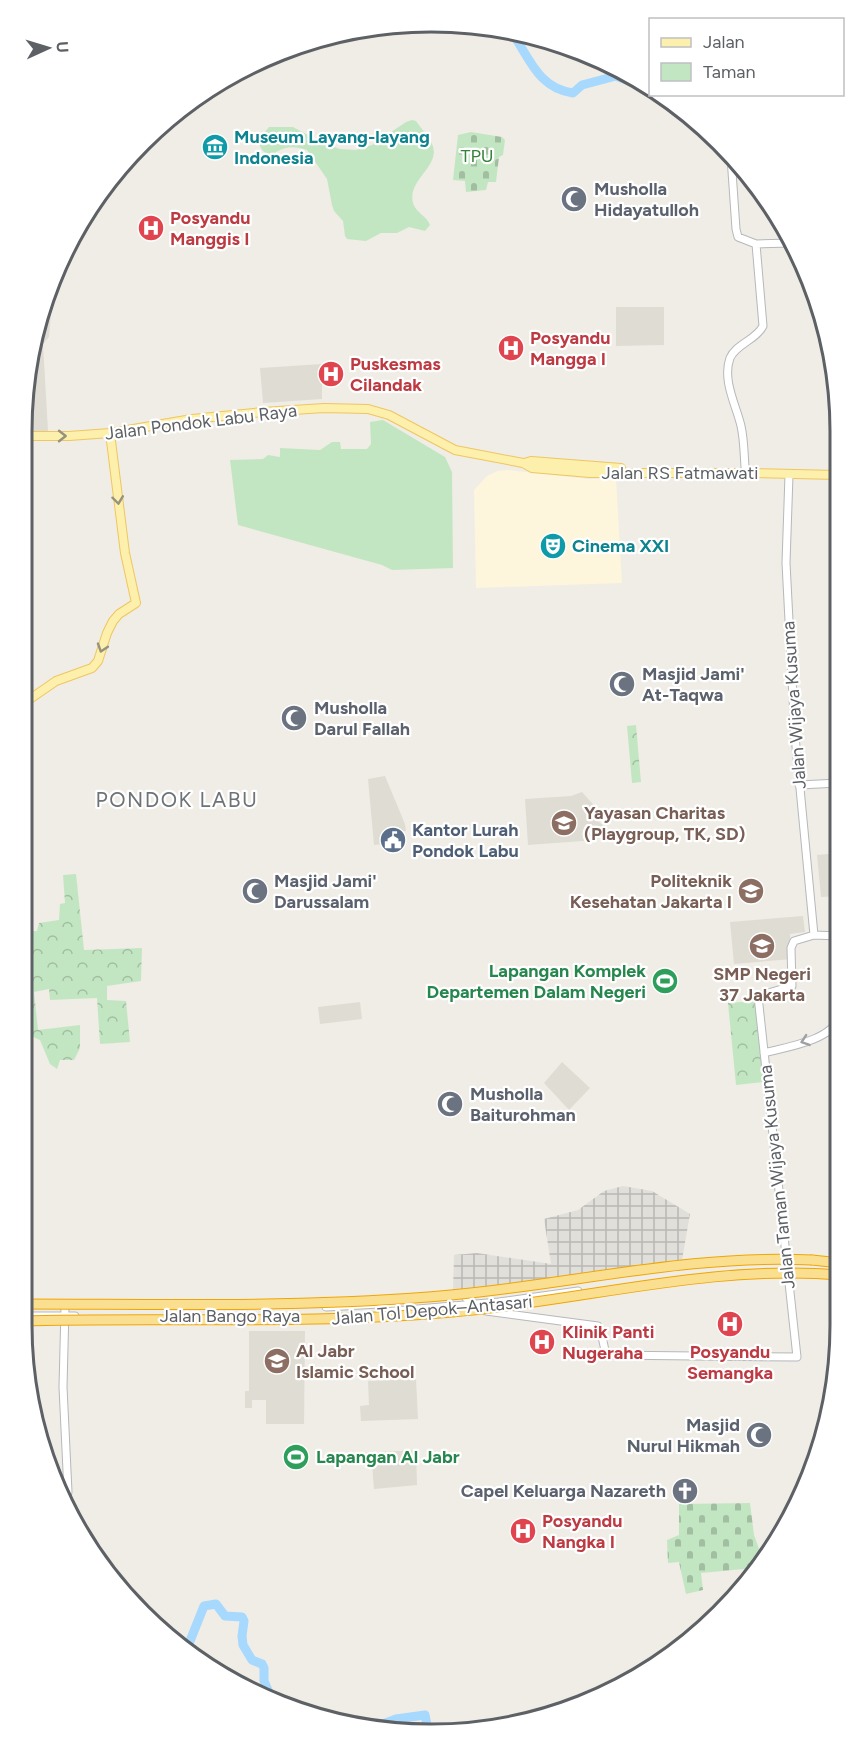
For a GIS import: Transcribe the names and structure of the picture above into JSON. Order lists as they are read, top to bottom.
{
  "streets": {
    "highway": ["Jalan Tol Depok–Antasari"],
    "main road": ["Jalan Pondok Labu Raya", "Jalan RS Fatmawati"],
    "street": ["Jalan Wijaya Kusuma", "Jalan Taman Wijaya Kusuma", "Jalan Bango Raya"]
  },
  "crossings": [
    ["Jalan Pondok Labu Raya", "Jalan RS Fatmawati"],
    ["Jalan RS Fatmawati", "Jalan Wijaya Kusuma"],
    ["Jalan Wijaya Kusuma", "Jalan Taman Wijaya Kusuma"],
    ["Jalan Taman Wijaya Kusuma", "Jalan Bango Raya"],
    ["Jalan Tol Depok–Antasari", "Jalan Bango Raya"]
  ],
  "districts": ["PONDOK LABU"],
  "parks": ["TPU"],
  "places": {
    "museum": ["Museum Layang-layang Indonesia"],
    "mosque": [
      "Musholla Hidayatulloh",
      "Masjid Jami' At-Taqwa",
      "Musholla Darul Fallah",
      "Masjid Jami' Darussalam",
      "Musholla Baiturohman",
      "Masjid Nurul Hikmah"
    ],
    "hospital": [
      "Posyandu Manggis I",
      "Posyandu Mangga I",
      "Puskesmas Cilandak",
      "Posyandu Semangka",
      "Klinik Panti Nugeraha",
      "Posyandu Nangka I"
    ],
    "theatre": ["Cinema XXI"],
    "school or university": [
      "Yayasan Charitas (Playgroup, TK, SD)",
      "Politeknik Kesehatan Jakarta I",
      "SMP Negeri 37 Jakarta",
      "Al Jabr Islamic School"
    ],
    "public building": ["Kantor Lurah Pondok Labu"],
    "sports": ["Lapangan Komplek Departemen Dalam Negeri", "Lapangan Al Jabr"],
    "church": ["Capel Keluarga Nazareth"]
  },
  "legend": ["Jalan", "Taman"],
  "north": "right"
}
